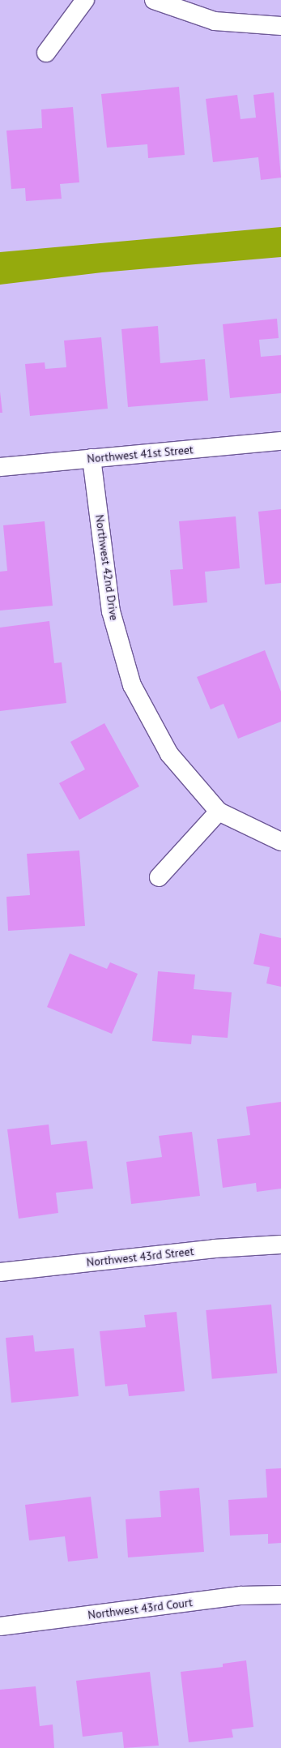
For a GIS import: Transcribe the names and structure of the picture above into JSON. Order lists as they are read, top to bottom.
{
  "streets": {
    "street": [
      "Northwest 41st Street",
      "Northwest 42nd Drive",
      "Northwest 43rd Street",
      "Northwest 43rd Court"
    ]
  },
  "crossings": [
    ["Northwest 41st Street", "Northwest 42nd Drive"]
  ]
}
